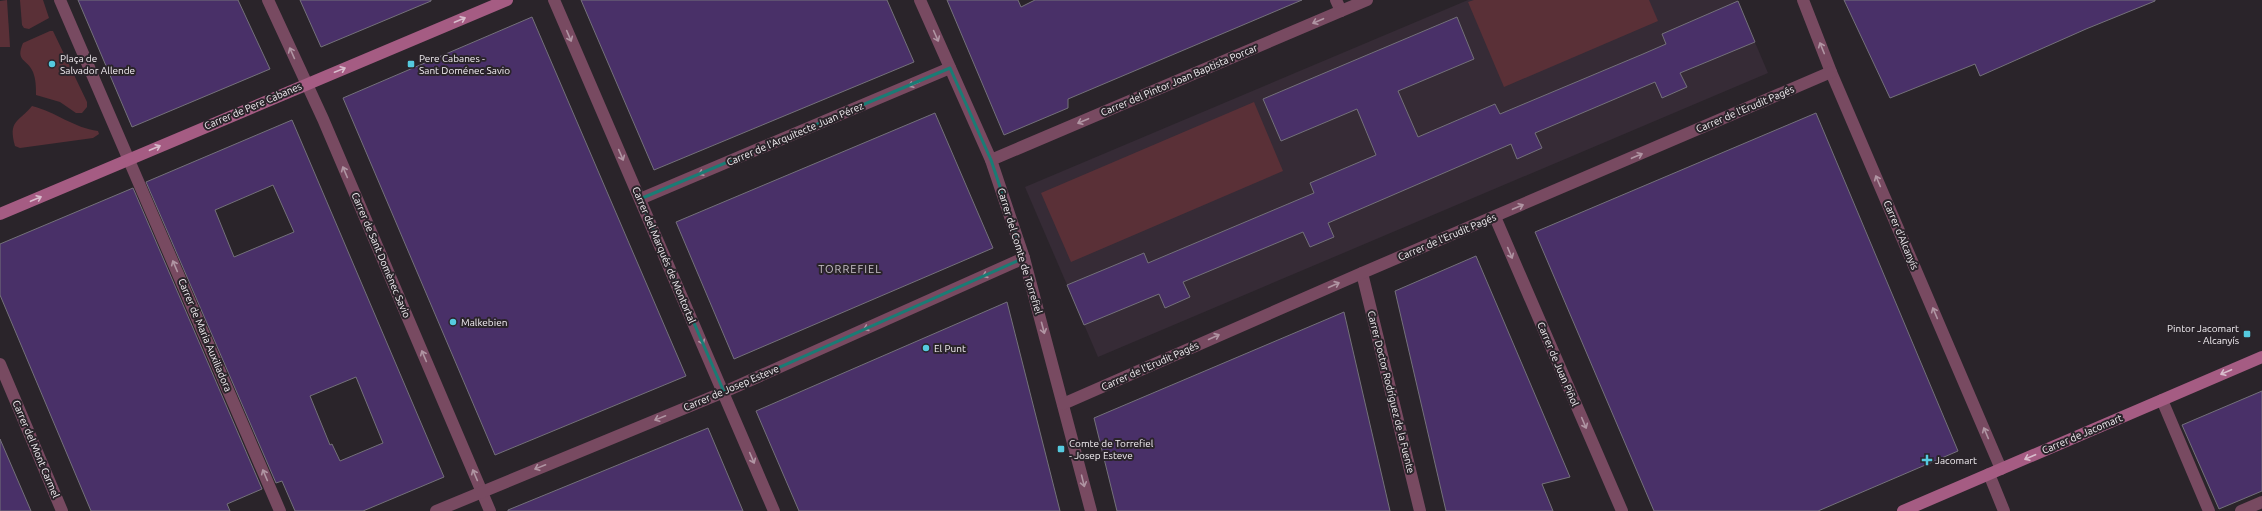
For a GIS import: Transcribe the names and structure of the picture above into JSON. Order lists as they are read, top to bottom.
{
  "streets": {
    "street": [
      "Carrer del Pintor Joan Baptista Porcar",
      "Carrer de Pere Cabanes",
      "Carrer de l'Erudit Pagés",
      "Carrer de l'Arquitecte Juan Pérez",
      "Carrer d'Alcanyís",
      "Carrer del Comte de Torrefiel",
      "Carrer de Sant Domènec Savio",
      "Carrer del Marqués de Montortal",
      "Carrer de Maria Auxiliadora",
      "Carrer de Juan Piñol",
      "Carrer de Josep Esteve",
      "Carrer Doctor Rodríguez de la Fuente",
      "Carrer de Jacomart",
      "Carrer del Mont Carmel"
    ]
  },
  "crossings": [
    ["Carrer del Pintor Joan Baptista Porcar", "Carrer del Comte de Torrefiel"],
    ["Carrer de Pere Cabanes", "Carrer de Sant Domènec Savio"],
    ["Carrer de Pere Cabanes", "Carrer de Maria Auxiliadora"],
    ["Carrer de l'Erudit Pagés", "Carrer d'Alcanyís"],
    ["Carrer de l'Erudit Pagés", "Carrer del Comte de Torrefiel"],
    ["Carrer de l'Erudit Pagés", "Carrer de Juan Piñol"],
    ["Carrer de l'Erudit Pagés", "Carrer Doctor Rodríguez de la Fuente"],
    ["Carrer de l'Arquitecte Juan Pérez", "Carrer del Comte de Torrefiel"],
    ["Carrer de l'Arquitecte Juan Pérez", "Carrer del Marqués de Montortal"],
    ["Carrer d'Alcanyís", "Carrer de Jacomart"],
    ["Carrer del Comte de Torrefiel", "Carrer de Josep Esteve"],
    ["Carrer de Sant Domènec Savio", "Carrer de Josep Esteve"],
    ["Carrer del Marqués de Montortal", "Carrer de Josep Esteve"]
  ],
  "one_way": [
    "Carrer del Pintor Joan Baptista Porcar",
    "Carrer de Pere Cabanes",
    "Carrer de l'Erudit Pagés",
    "Carrer de l'Arquitecte Juan Pérez",
    "Carrer d'Alcanyís",
    "Carrer del Comte de Torrefiel",
    "Carrer de Sant Domènec Savio",
    "Carrer del Marqués de Montortal",
    "Carrer de Maria Auxiliadora",
    "Carrer de Juan Piñol",
    "Carrer de Josep Esteve",
    "Carrer de Jacomart"
  ],
  "districts": ["TORREFIEL"],
  "places": {
    "other": ["Plaça de Salvador Allende", "Malkebien", "El Punt"],
    "transit": ["Pere Cabanes - Sant Doménec Savio", "Pintor Jacomart - Alcanyís", "Comte de Torrefiel - Josep Esteve"],
    "health": ["Jacomart"]
  }
}
